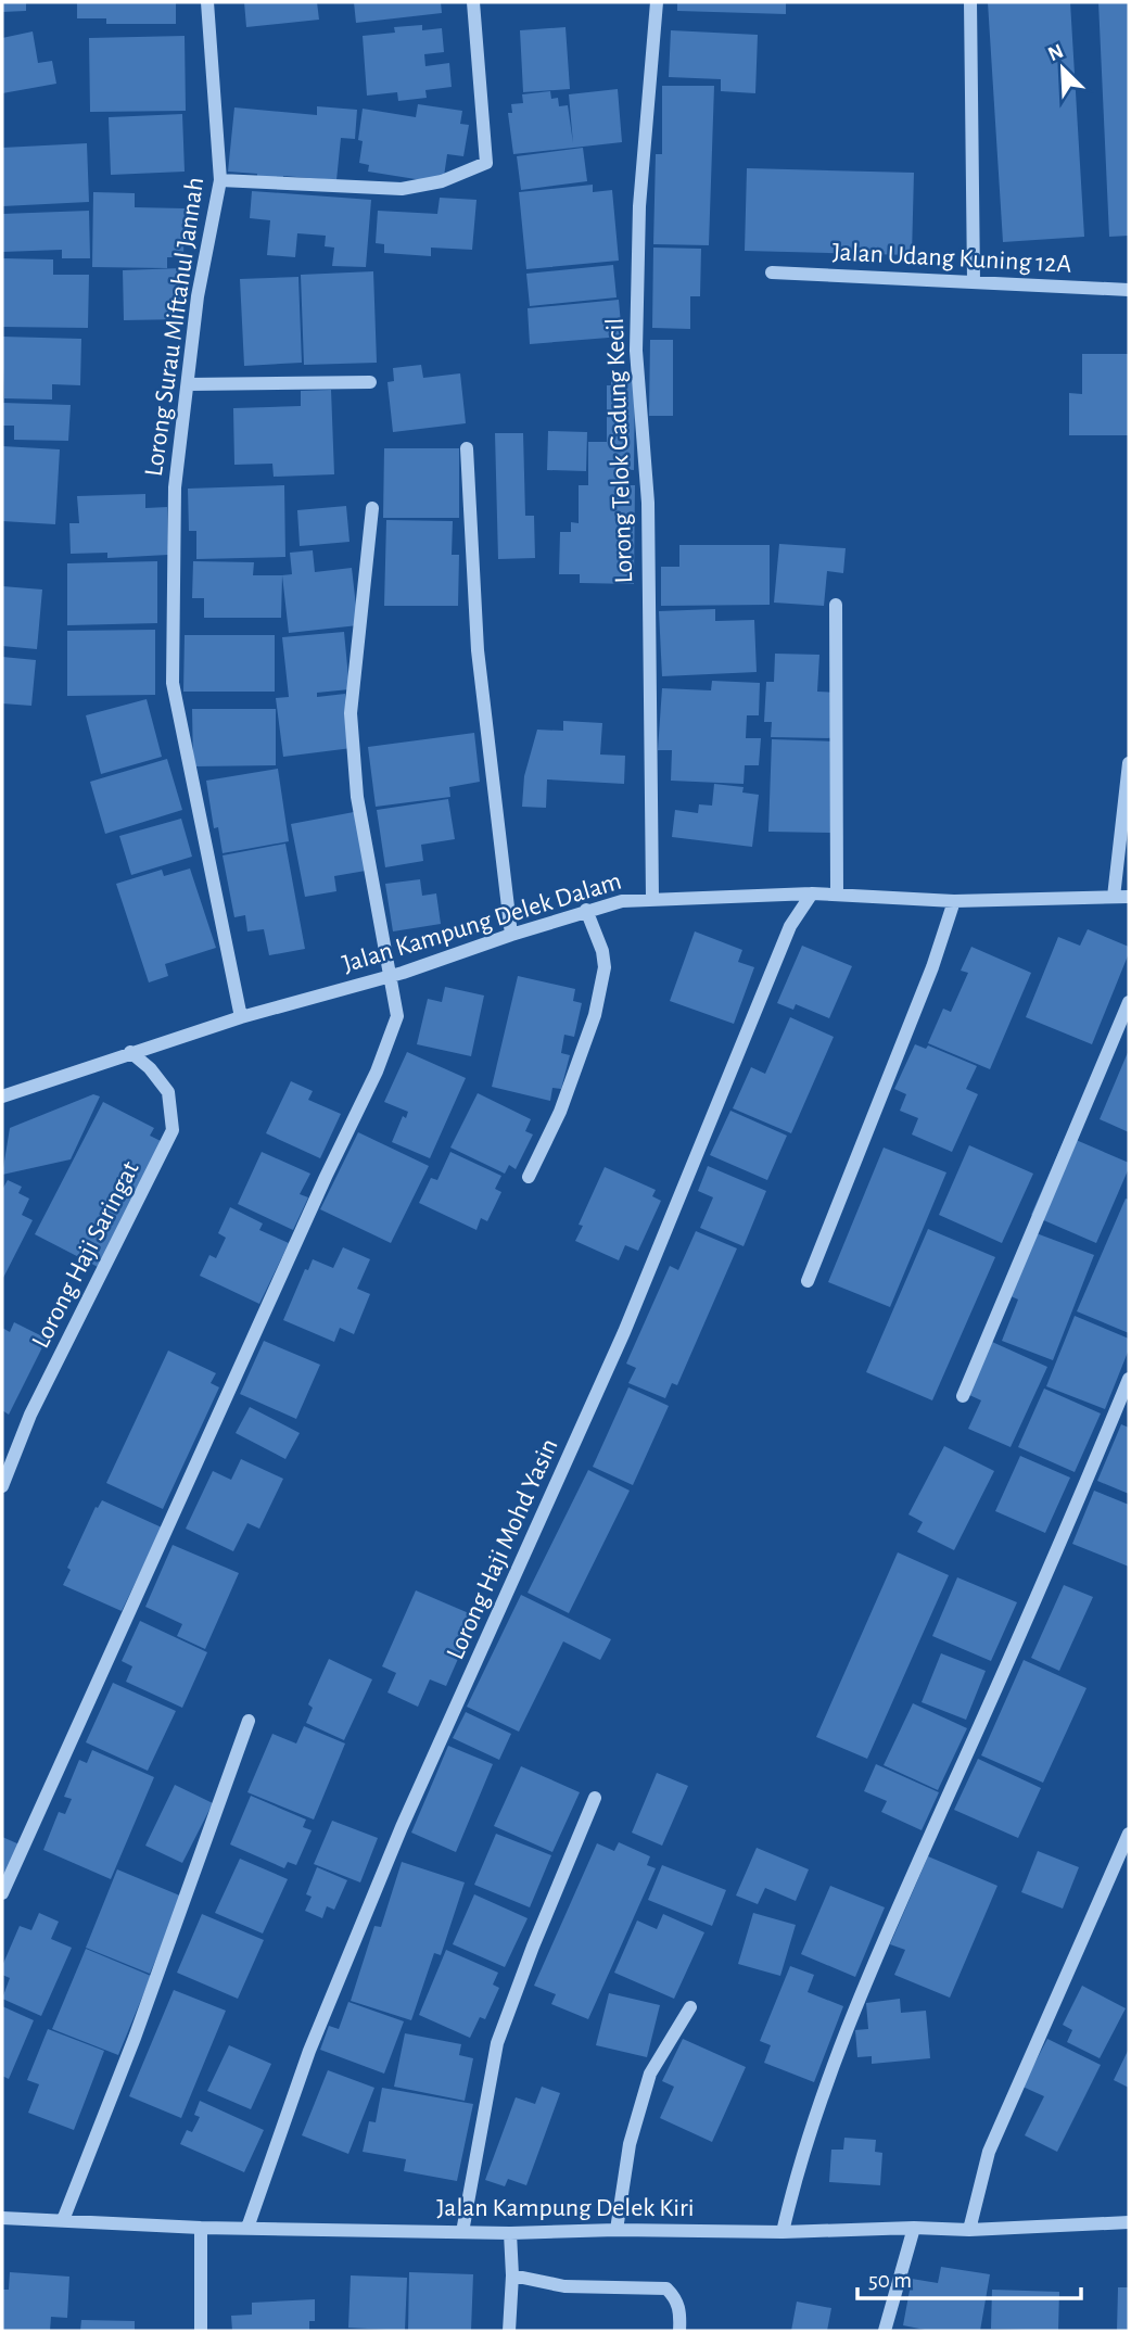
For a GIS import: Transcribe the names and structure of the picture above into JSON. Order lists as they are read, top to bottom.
{
  "streets": {
    "street": [
      "Jalan Udang Kuning 12A",
      "Lorong Surau Miftahul Jannah",
      "Lorong Telok Gadung Kecil",
      "Jalan Kampung Delek Dalam",
      "Lorong Haji Saringat",
      "Lorong Haji Mohd Yasin",
      "Jalan Kampung Delek Kiri"
    ]
  },
  "crossings": [
    ["Lorong Surau Miftahul Jannah", "Jalan Kampung Delek Dalam"],
    ["Lorong Telok Gadung Kecil", "Jalan Kampung Delek Dalam"],
    ["Jalan Kampung Delek Dalam", "Lorong Haji Saringat"],
    ["Jalan Kampung Delek Dalam", "Lorong Haji Mohd Yasin"],
    ["Lorong Haji Mohd Yasin", "Jalan Kampung Delek Kiri"]
  ],
  "scale_bar": "50 m",
  "north": "top left"
}
